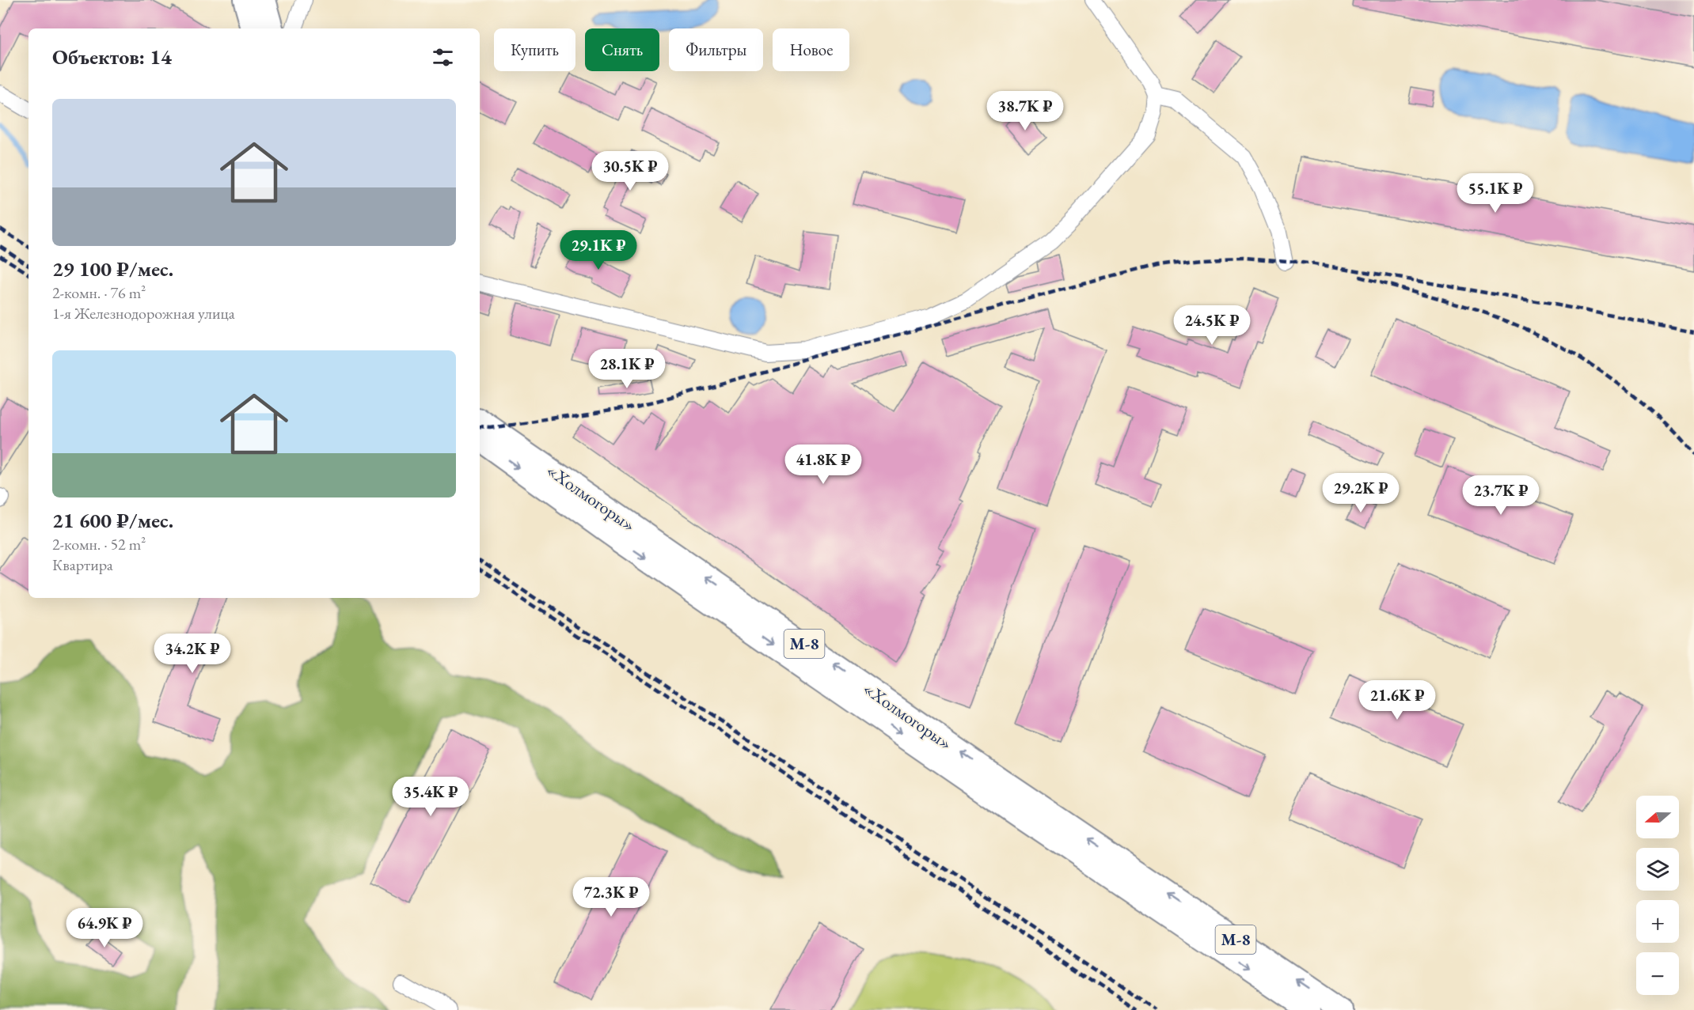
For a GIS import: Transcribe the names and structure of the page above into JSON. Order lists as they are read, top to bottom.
{
  "streets": {
    "highway": ["«Холмогоры»", "М-8"]
  },
  "north": "left",
  "page": {
    "chip": [
      "Купить",
      "Снять",
      "Фильтры",
      "Новое"
    ],
    "heading": "Объектов: 14",
    "list": [
      {
        "name": "29 100 ₽/мес.",
        "note": "2-комн. · 76 m² · 1-я Железнодорожная улица"
      },
      {
        "name": "21 600 ₽/мес.",
        "note": "2-комн. · 52 m² · Квартира"
      }
    ],
    "price": [
      "38.7K ₽",
      "30.5K ₽",
      "55.1K ₽",
      "29.1K ₽",
      "24.5K ₽",
      "28.1K ₽",
      "41.8K ₽",
      "29.2K ₽",
      "23.7K ₽",
      "34.2K ₽",
      "21.6K ₽",
      "35.4K ₽",
      "72.3K ₽",
      "64.9K ₽"
    ],
    "map_buttons": ["+", "−"]
  }
}
